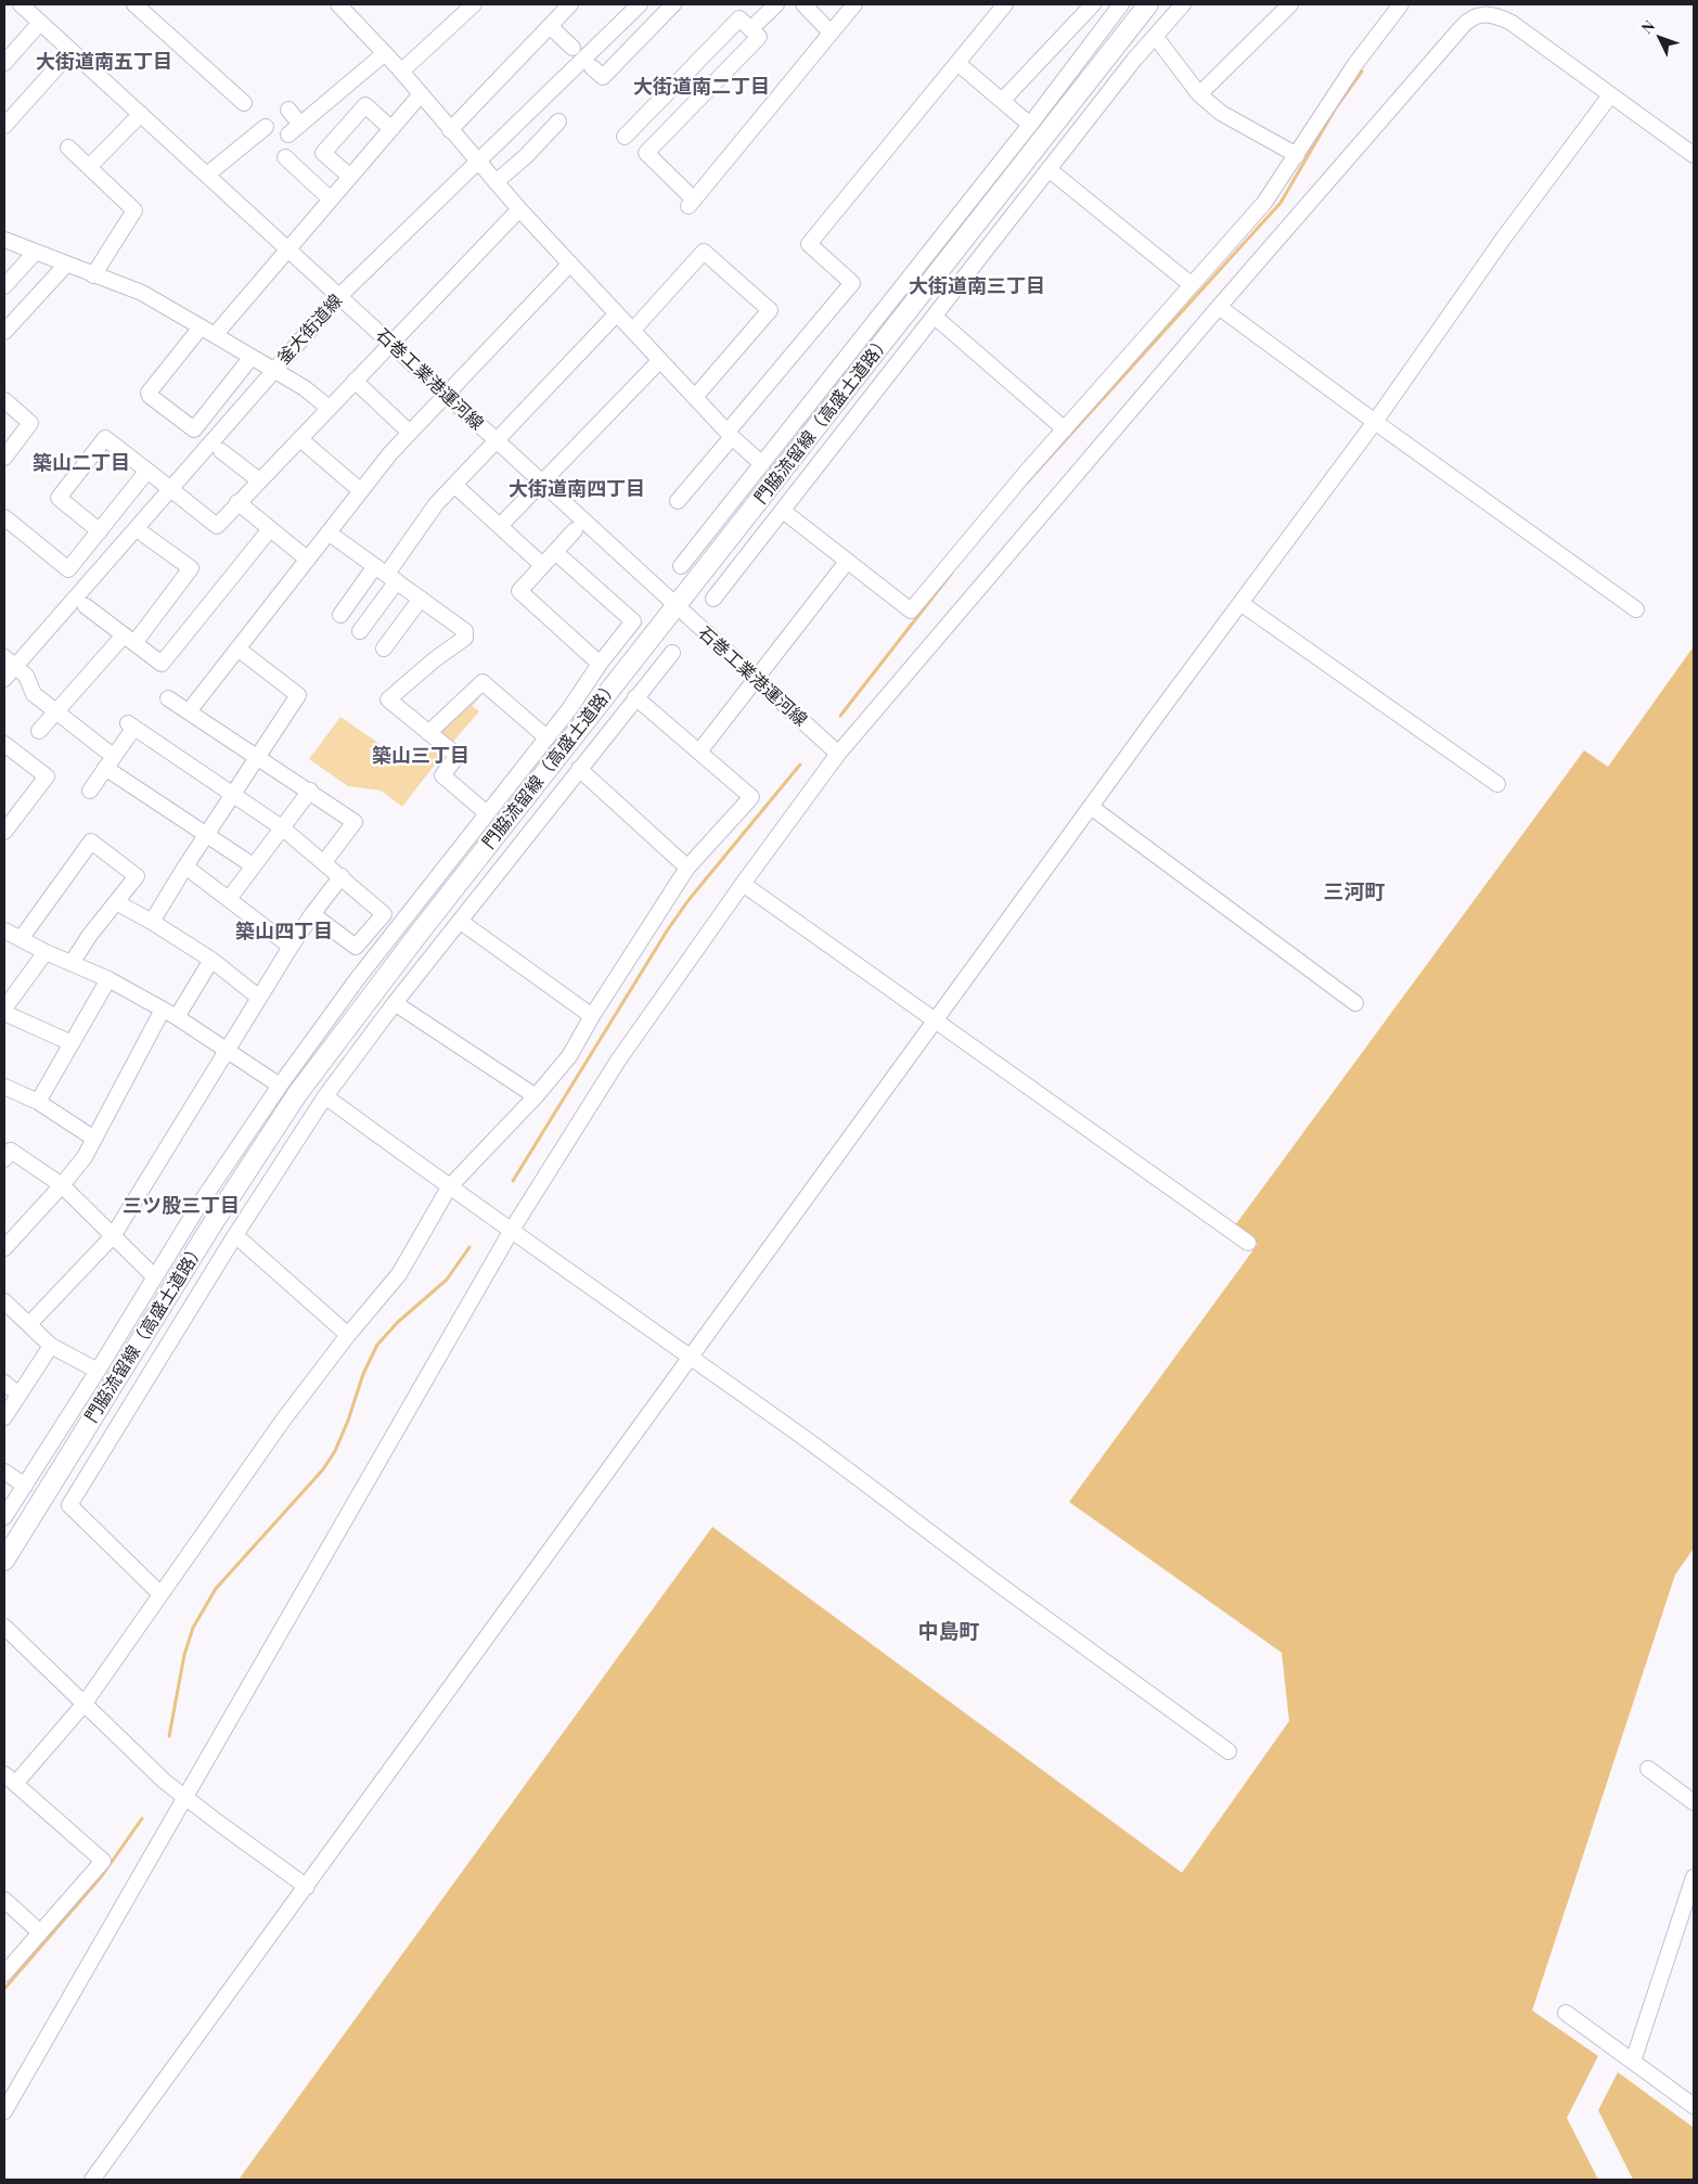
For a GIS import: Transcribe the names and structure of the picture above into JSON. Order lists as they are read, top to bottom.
{
  "streets": {
    "main road": ["門脇流留線（高盛土道路）"],
    "street": ["釜大街道線", "石巻工業港運河線"]
  },
  "crossings": [
    ["釜大街道線", "石巻工業港運河線"],
    ["石巻工業港運河線", "門脇流留線（高盛土道路）"]
  ],
  "districts": [
    "大街道南五丁目",
    "大街道南二丁目",
    "大街道南三丁目",
    "築山二丁目",
    "大街道南四丁目",
    "築山三丁目",
    "三河町",
    "築山四丁目",
    "三ツ股三丁目",
    "中島町"
  ],
  "north": "top left"
}
